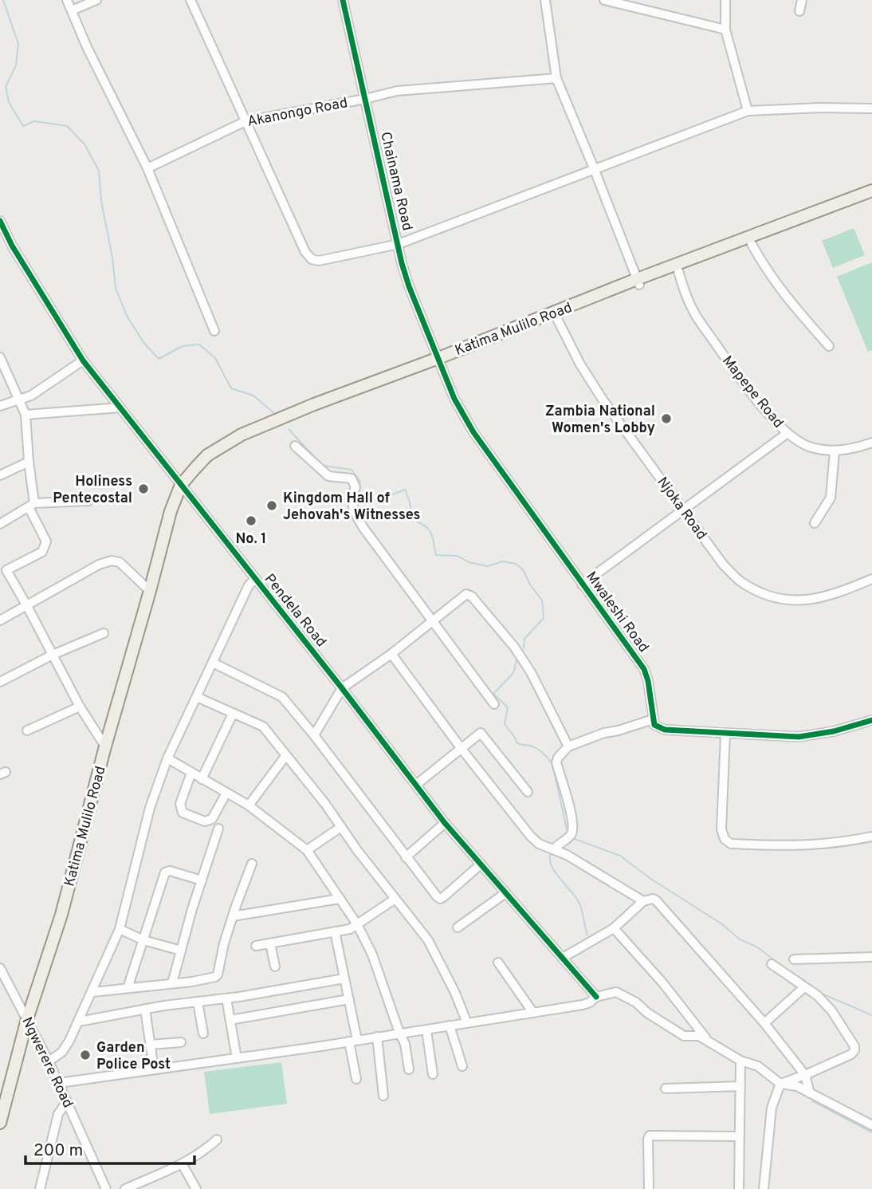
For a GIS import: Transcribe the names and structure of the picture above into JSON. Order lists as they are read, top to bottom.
{
  "streets": {
    "main road": ["Katima Mulilo Road"],
    "street": [
      "Akanongo Road",
      "Chainama Road",
      "Mapepe Road",
      "Njoka Road",
      "Pendela Road",
      "Mwaleshi Road",
      "Ngwerere Road"
    ]
  },
  "crossings": [
    ["Akanongo Road", "Chainama Road"],
    ["Chainama Road", "Katima Mulilo Road"],
    ["Chainama Road", "Mwaleshi Road"],
    ["Katima Mulilo Road", "Mapepe Road"],
    ["Katima Mulilo Road", "Njoka Road"],
    ["Katima Mulilo Road", "Pendela Road"],
    ["Katima Mulilo Road", "Mwaleshi Road"],
    ["Katima Mulilo Road", "Ngwerere Road"]
  ],
  "places": [
    "Zambia National Women's Lobby",
    "Holiness Pentecostal",
    "Kingdom Hall of Jehovah's Witnesses",
    "No. 1",
    "Garden Police Post"
  ],
  "scale_bar": "200 m"
}
